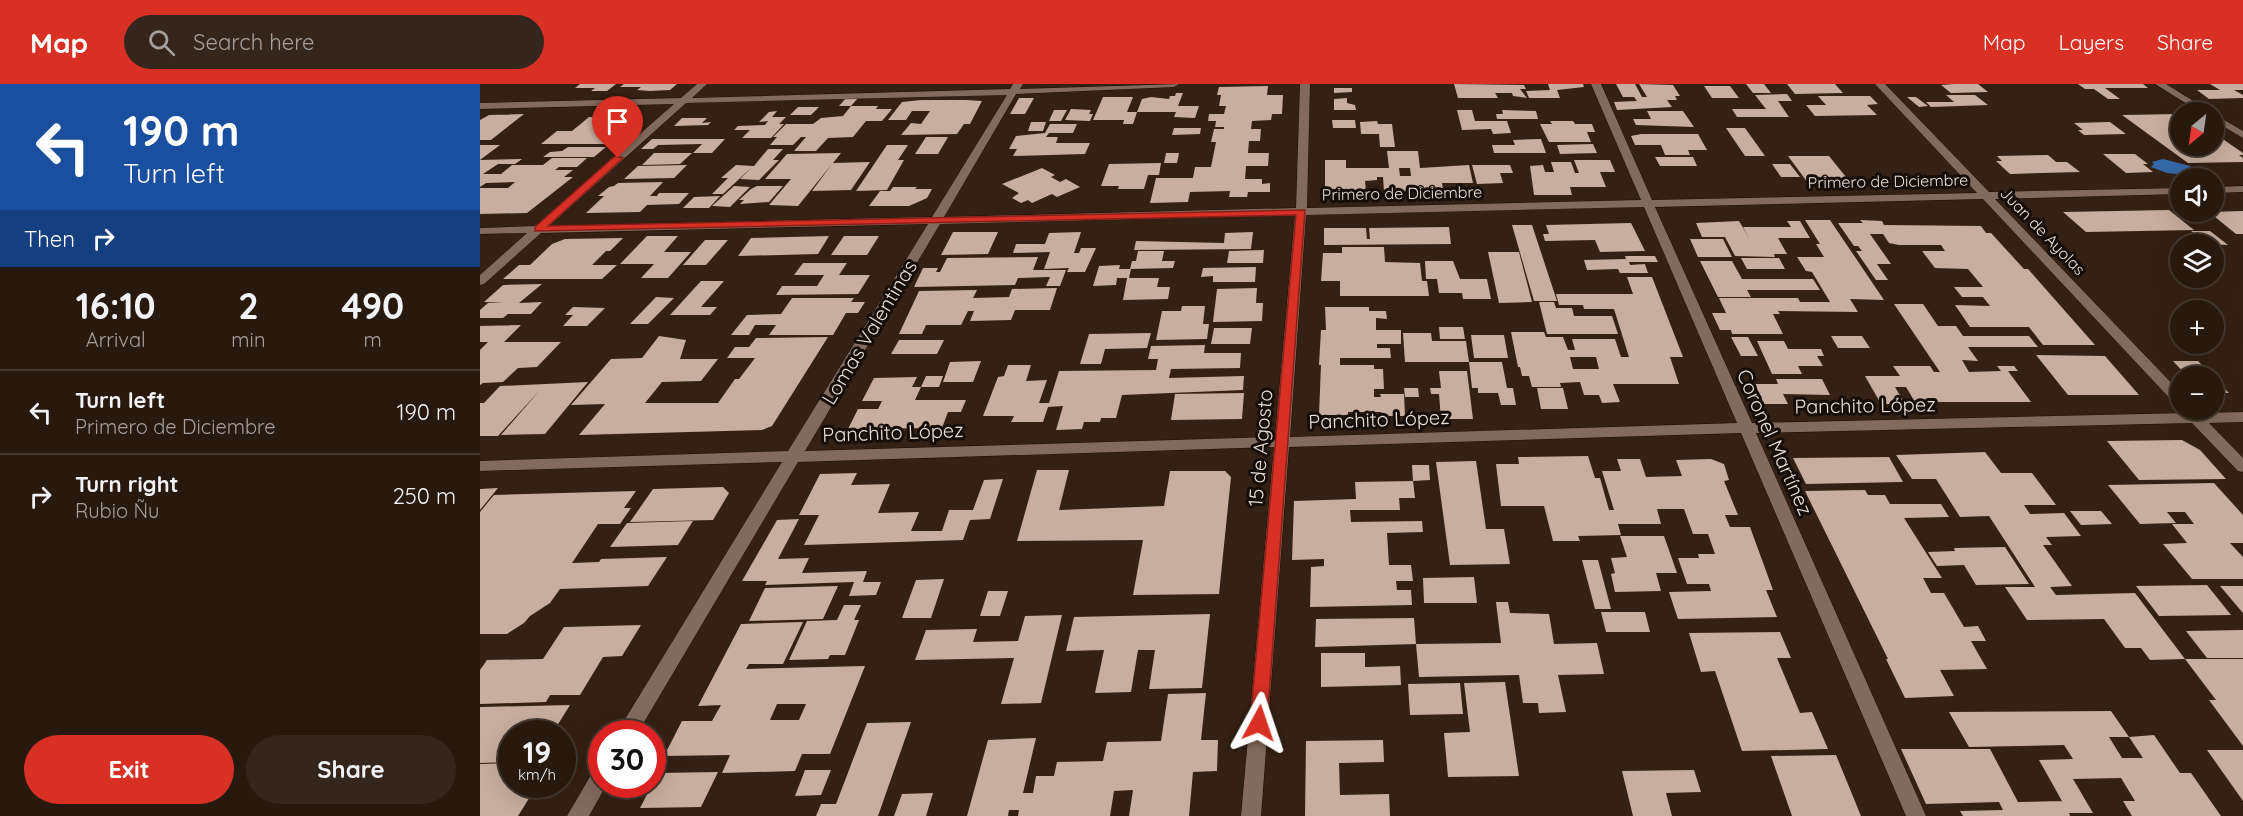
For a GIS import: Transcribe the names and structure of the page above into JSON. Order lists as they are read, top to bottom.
{
  "streets": {
    "street": [
      "Primero de Diciembre",
      "Juan de Ayolas",
      "Lomas Valentinas",
      "Panchito López",
      "Coronel Martínez",
      "15 de Agosto"
    ]
  },
  "crossings": [
    ["Primero de Diciembre", "Juan de Ayolas"],
    ["Primero de Diciembre", "Lomas Valentinas"],
    ["Primero de Diciembre", "Coronel Martínez"],
    ["Primero de Diciembre", "15 de Agosto"],
    ["Lomas Valentinas", "Panchito López"],
    ["Panchito López", "Coronel Martínez"],
    ["Panchito López", "15 de Agosto"]
  ],
  "north": "bottom left",
  "page": {
    "header": "Map",
    "search": "Search here",
    "nav": ["Map", "Layers", "Share"],
    "turn": ["190 m", "Turn left"],
    "map_buttons": ["+", "−"],
    "then": "Then",
    "eta": [
      "16:10",
      "Arrival",
      "2",
      "min",
      "490",
      "m"
    ],
    "list": [
      {
        "name": "Turn left",
        "note": "Primero de Diciembre",
        "value": "190 m"
      },
      {
        "name": "Turn right",
        "note": "Rubio Ñu",
        "value": "250 m"
      }
    ],
    "speed": "19 km/h",
    "limit": "30",
    "buttons": ["Exit", "Share"]
  }
}
